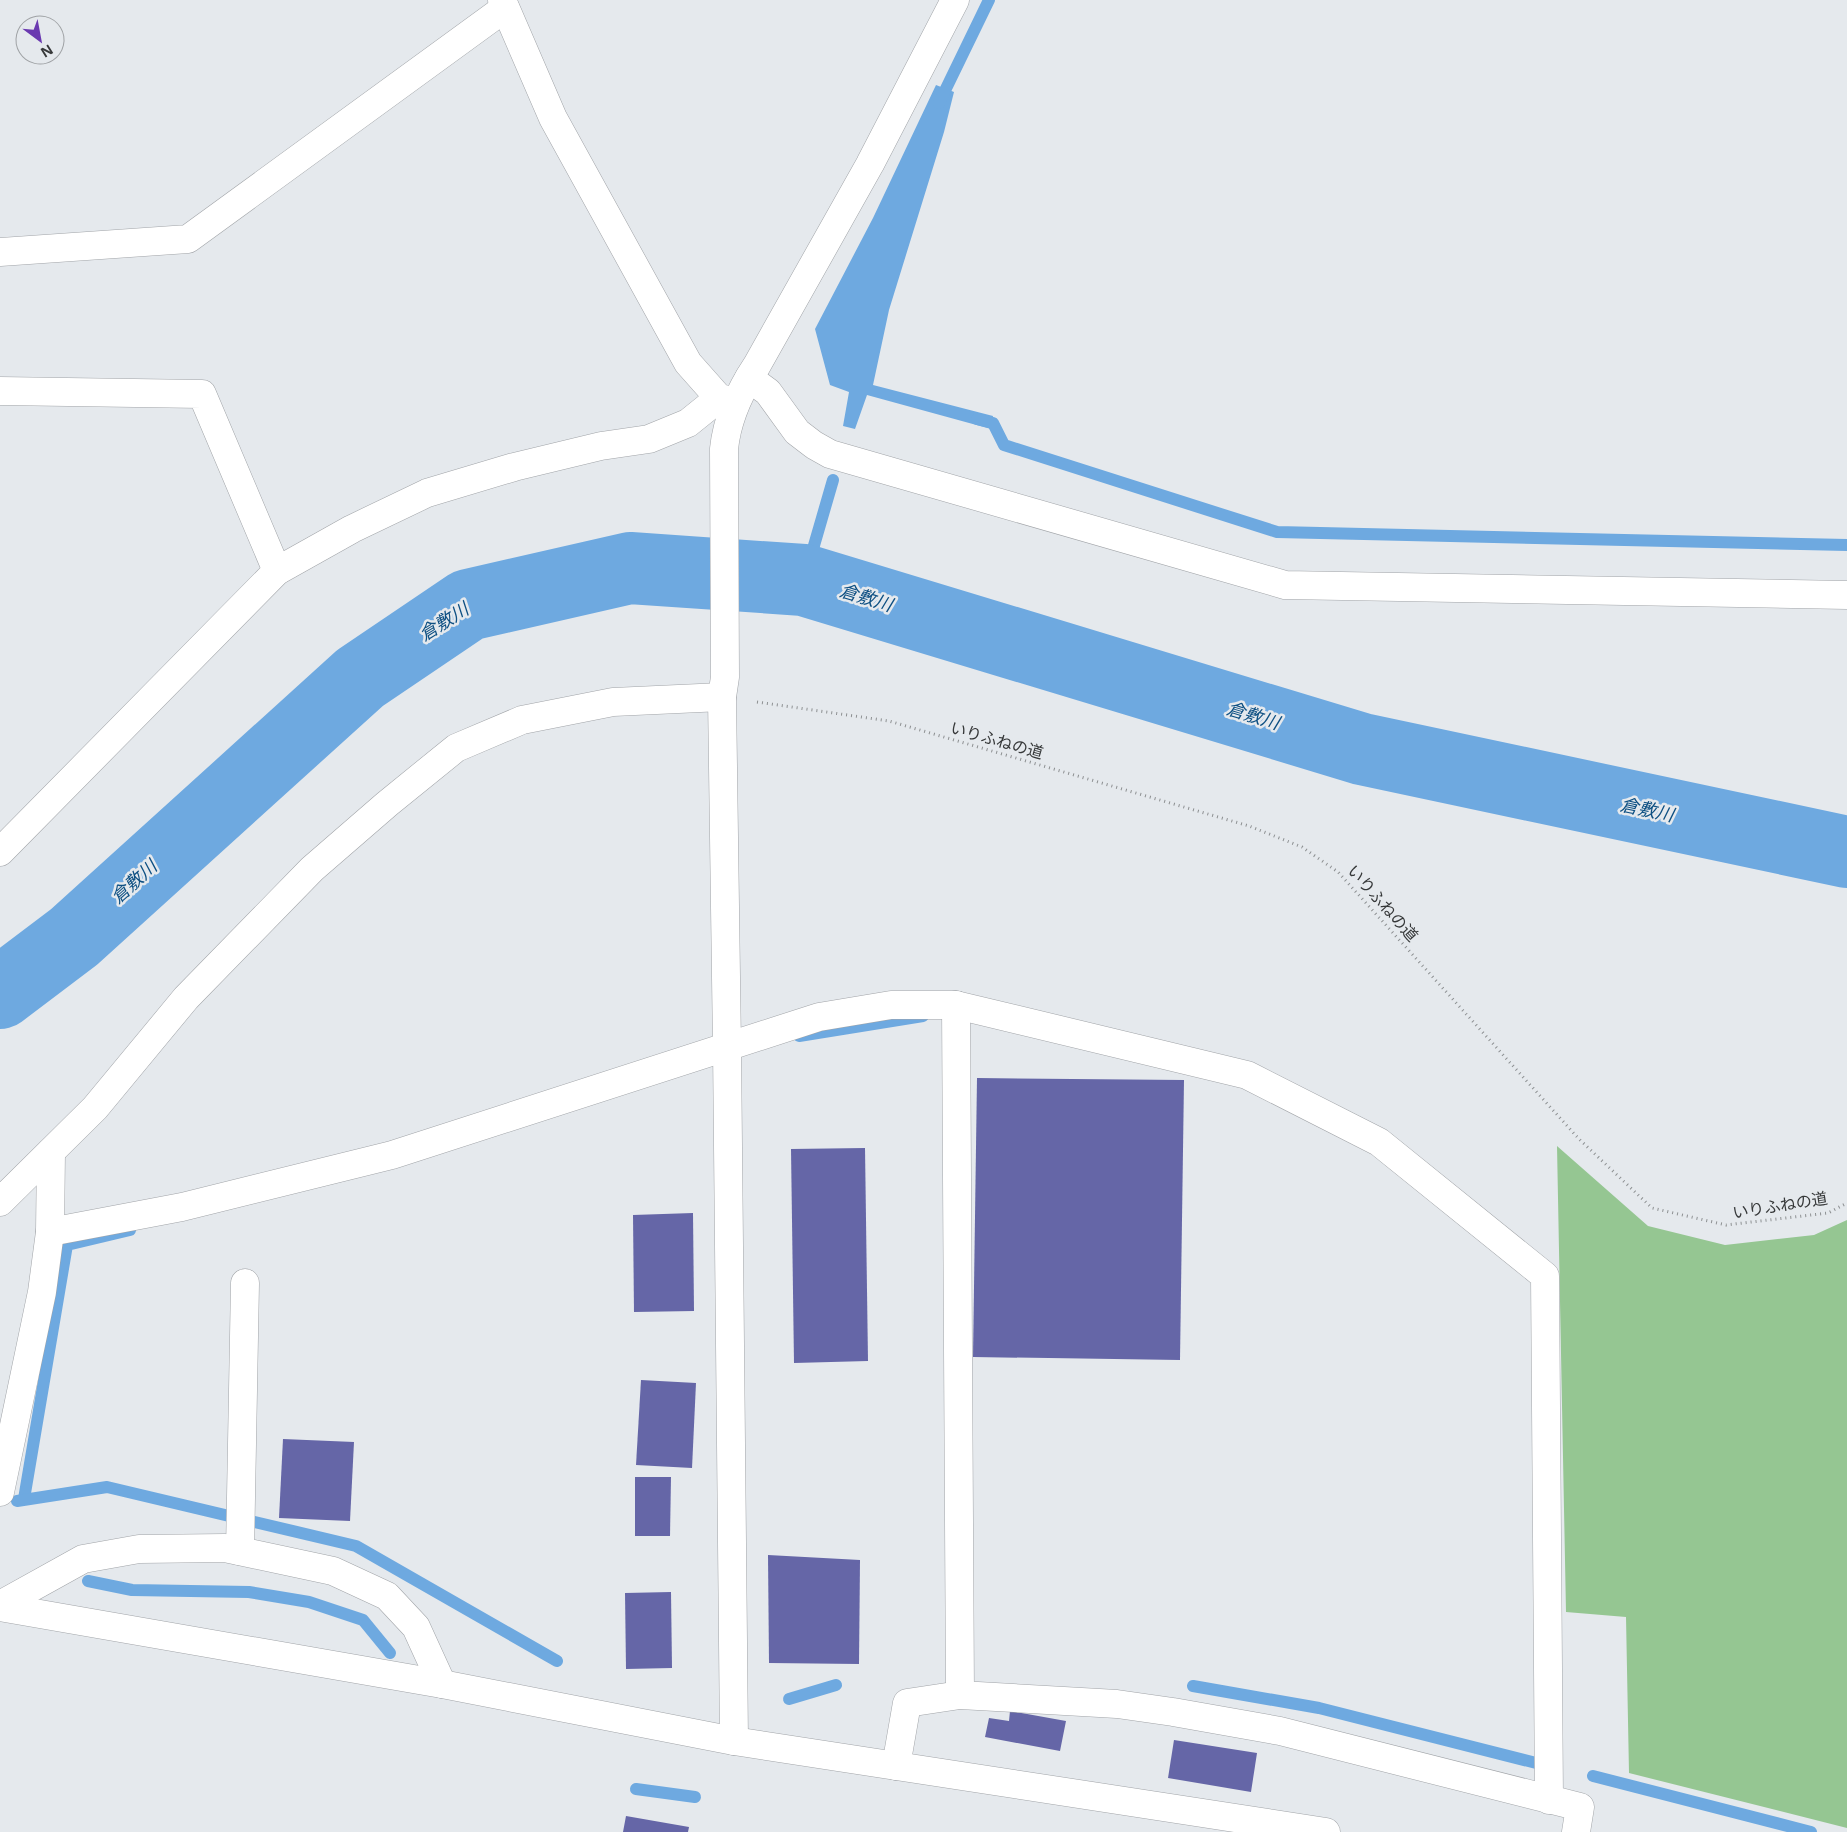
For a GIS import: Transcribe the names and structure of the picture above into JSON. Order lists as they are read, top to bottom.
{
  "streets": {
    "path": ["いりふねの道"]
  },
  "water": ["倉敷川"],
  "north": "bottom right"
}
